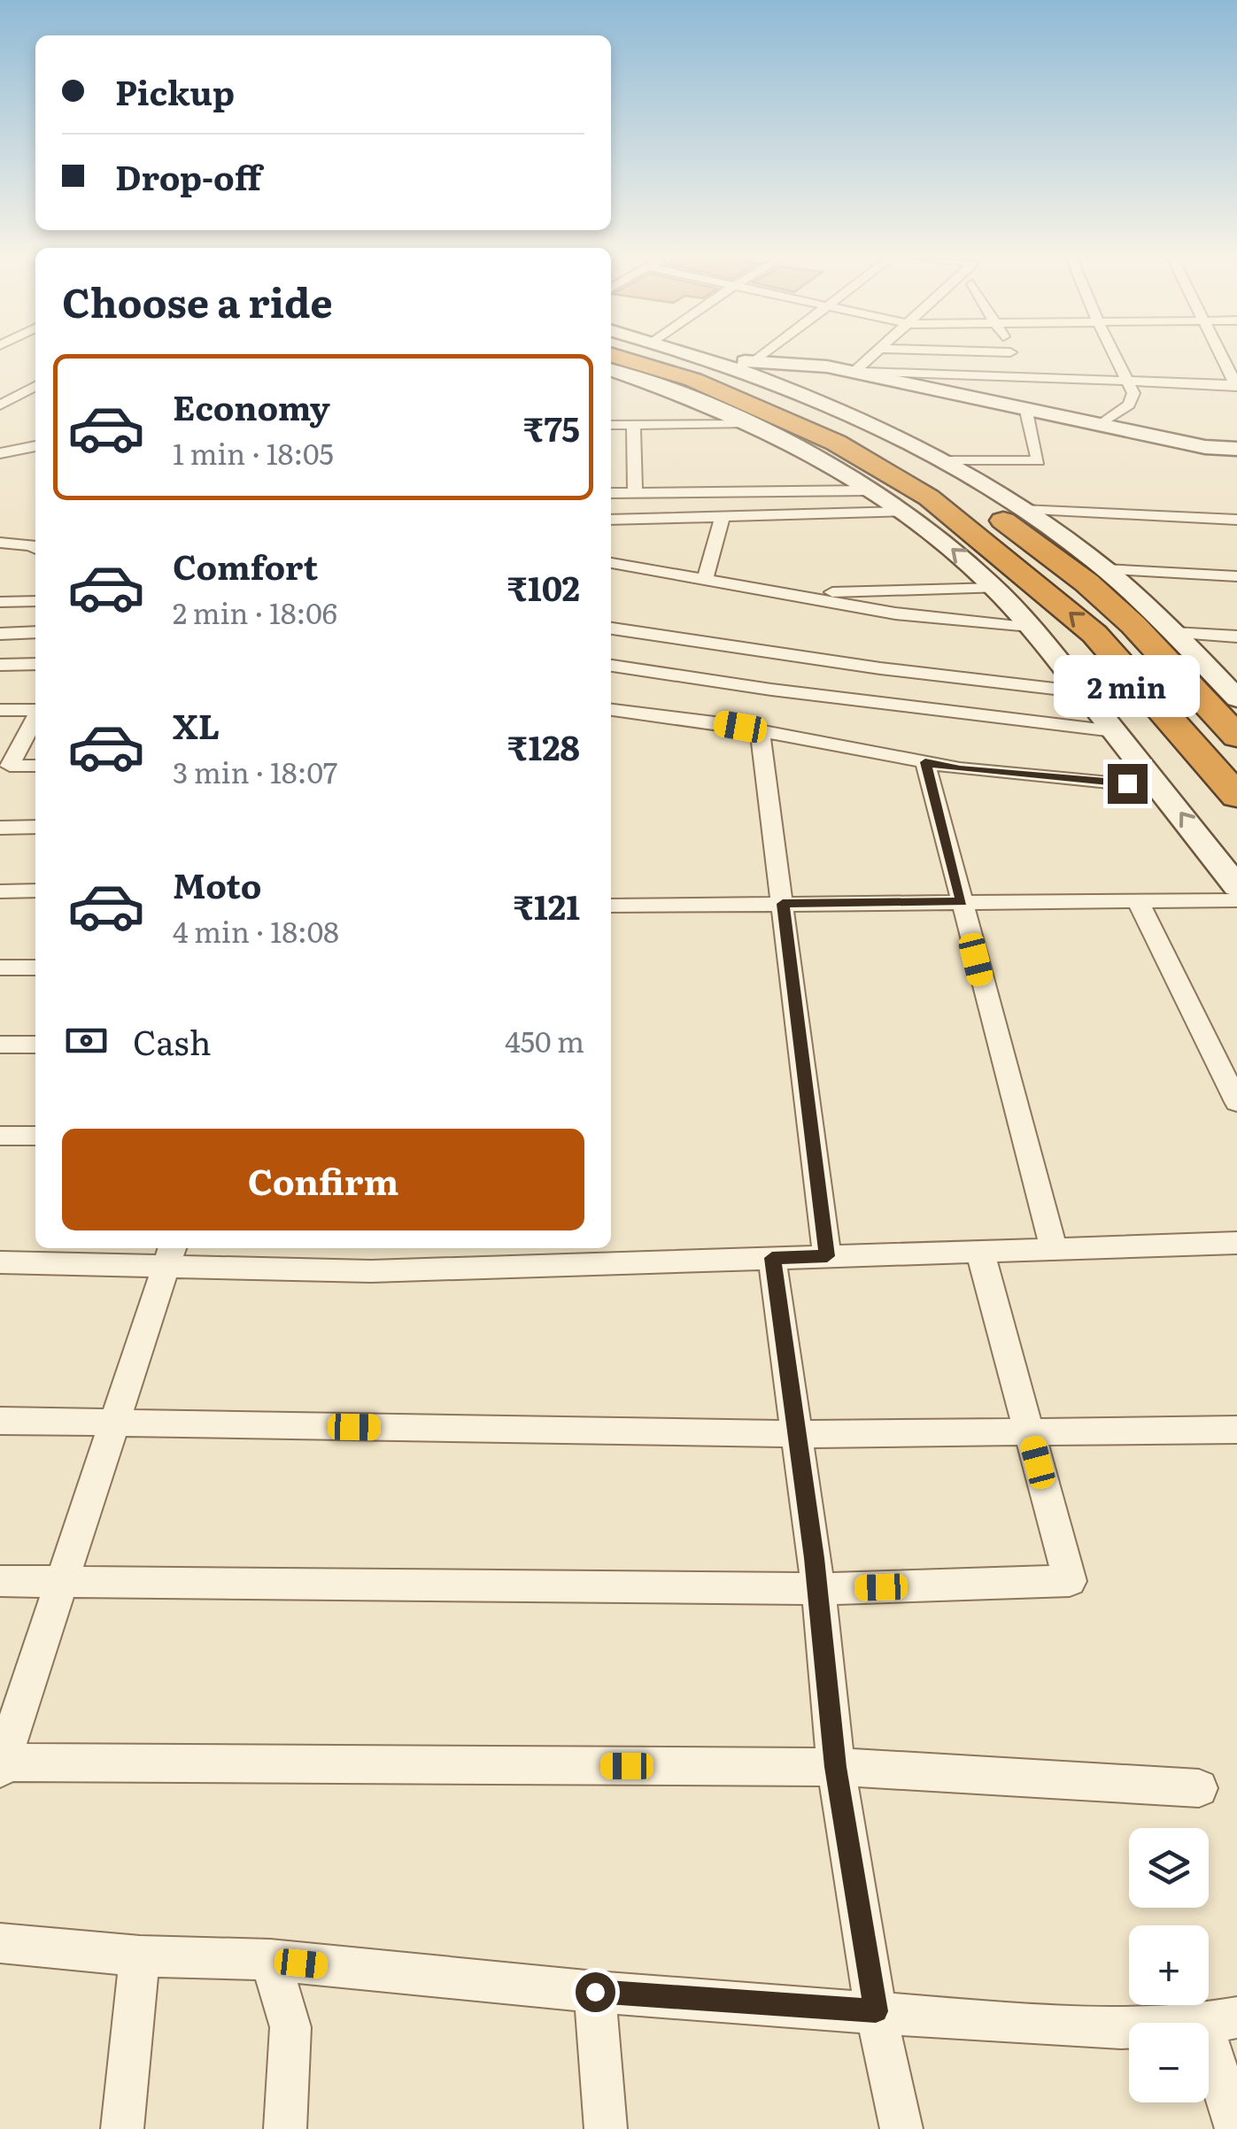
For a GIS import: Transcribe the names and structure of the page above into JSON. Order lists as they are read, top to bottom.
{
  "page": {
    "banner": ["Pickup", "Drop-off"],
    "heading": "Choose a ride",
    "list": [
      {
        "name": "Economy",
        "note": "1 min · 18:05",
        "value": "₹75"
      },
      {
        "name": "Comfort",
        "note": "2 min · 18:06",
        "value": "₹102"
      },
      {
        "name": "XL",
        "note": "3 min · 18:07",
        "value": "₹128"
      },
      {
        "name": "Moto",
        "note": "4 min · 18:08",
        "value": "₹121"
      }
    ],
    "bubble": "2 min",
    "pay": ["Cash", "450 m"],
    "buttons": "Confirm",
    "map_buttons": ["+", "−"]
  }
}
